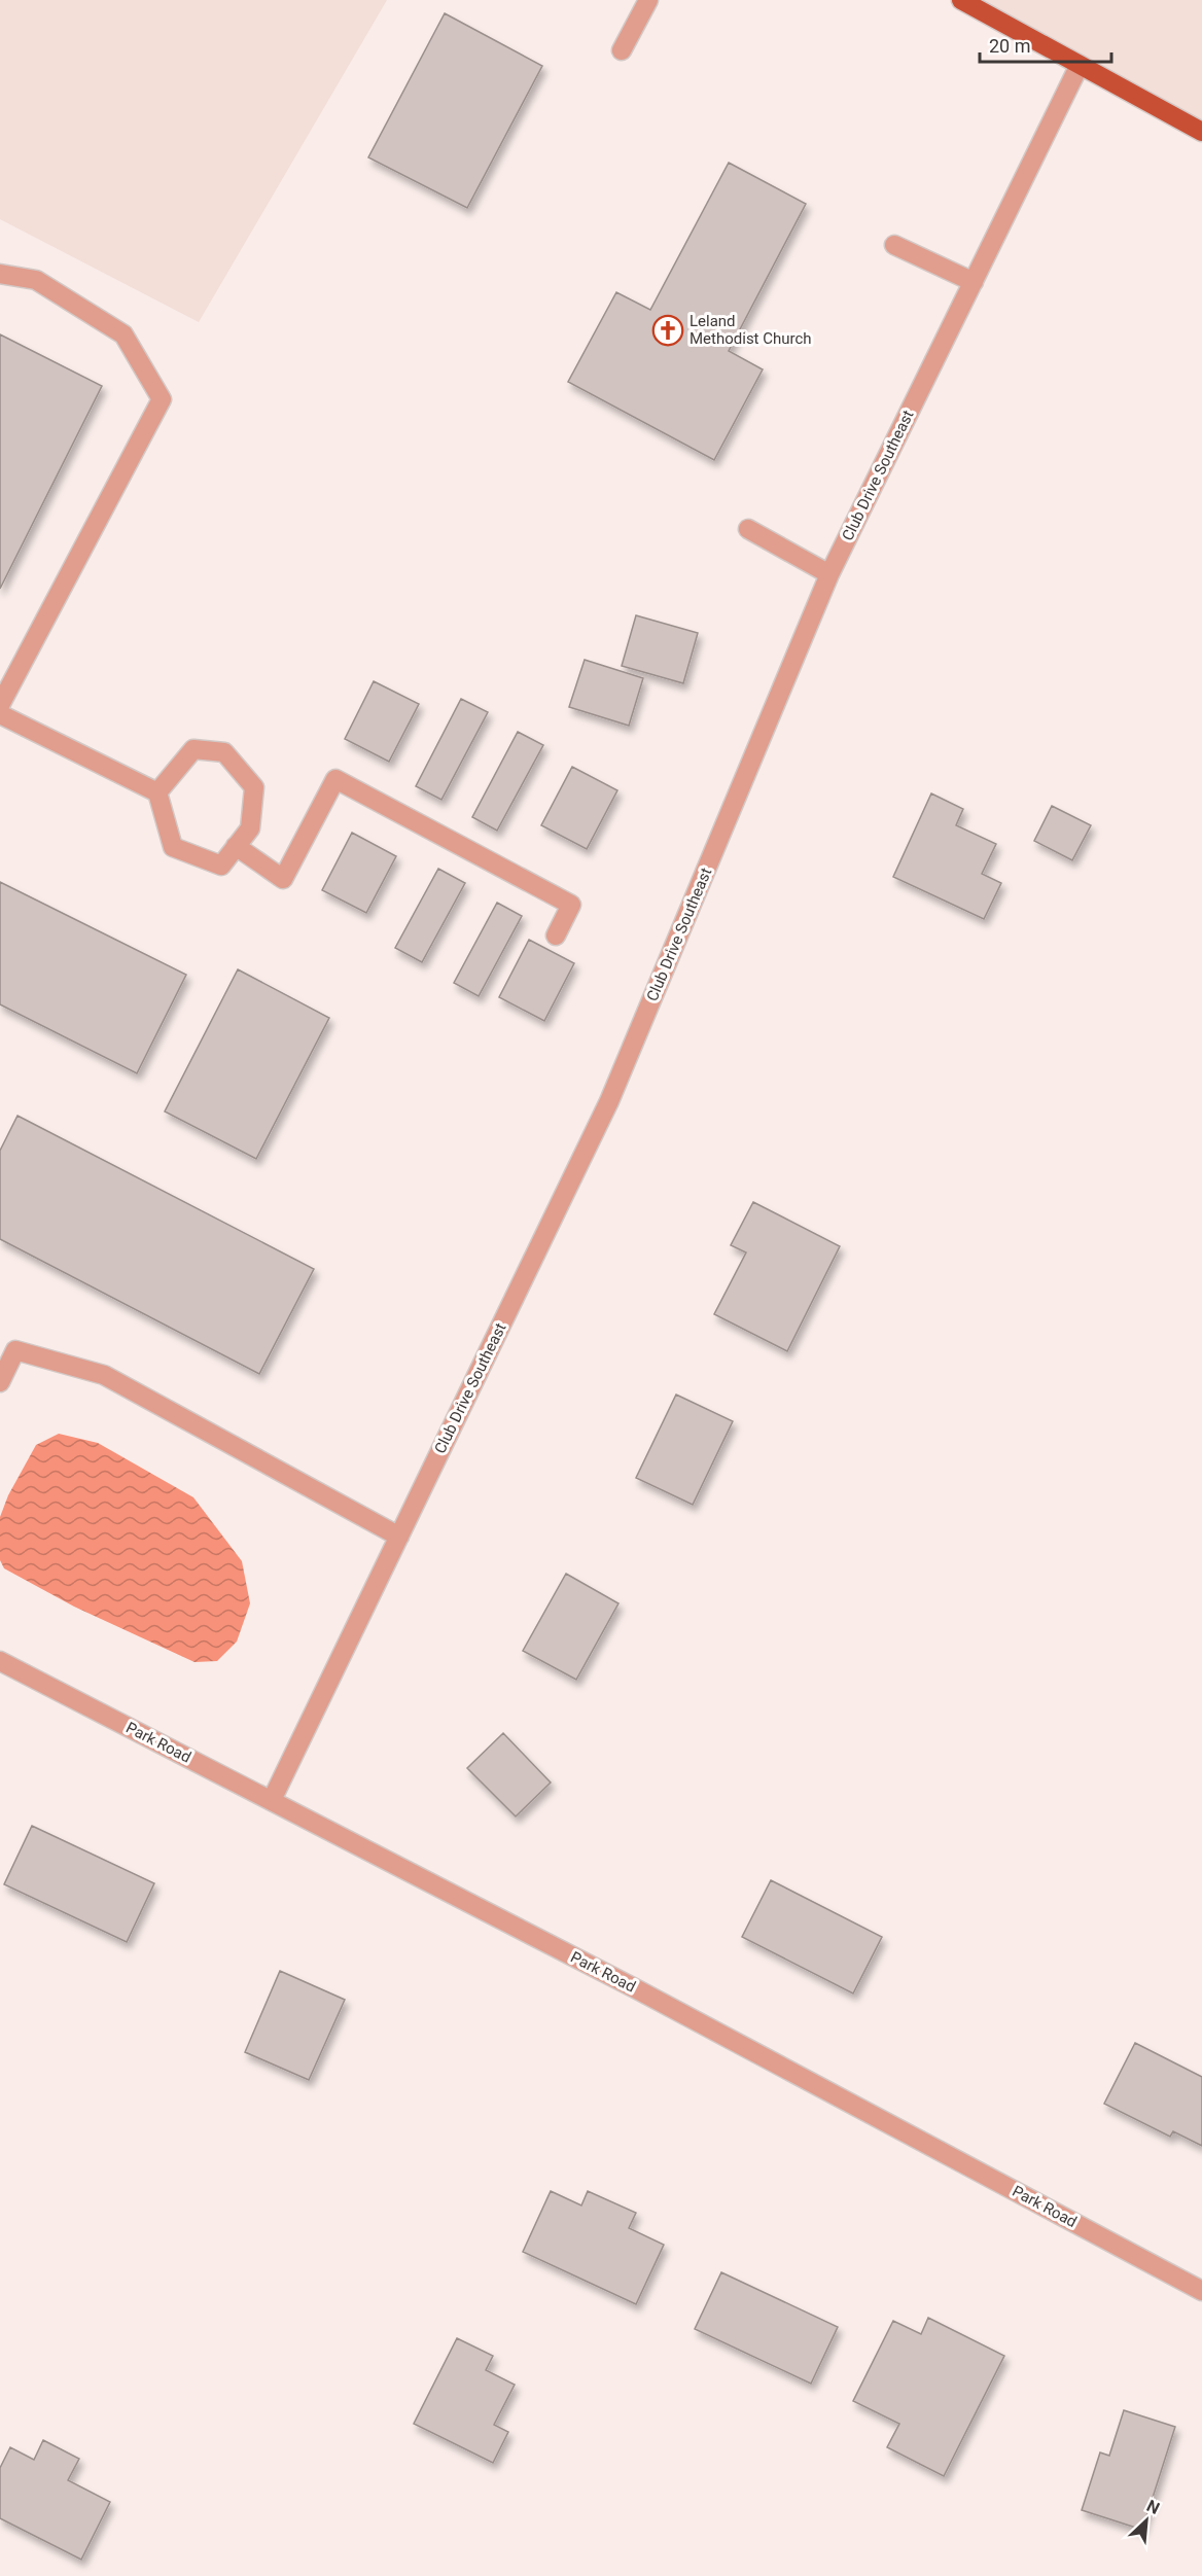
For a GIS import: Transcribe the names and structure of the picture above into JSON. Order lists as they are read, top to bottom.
{
  "streets": {
    "street": ["Club Drive Southeast", "Park Road"]
  },
  "crossings": [
    ["Club Drive Southeast", "Park Road"]
  ],
  "places": {
    "church": ["Leland Methodist Church"]
  },
  "scale_bar": "20 m",
  "north": "top right"
}
